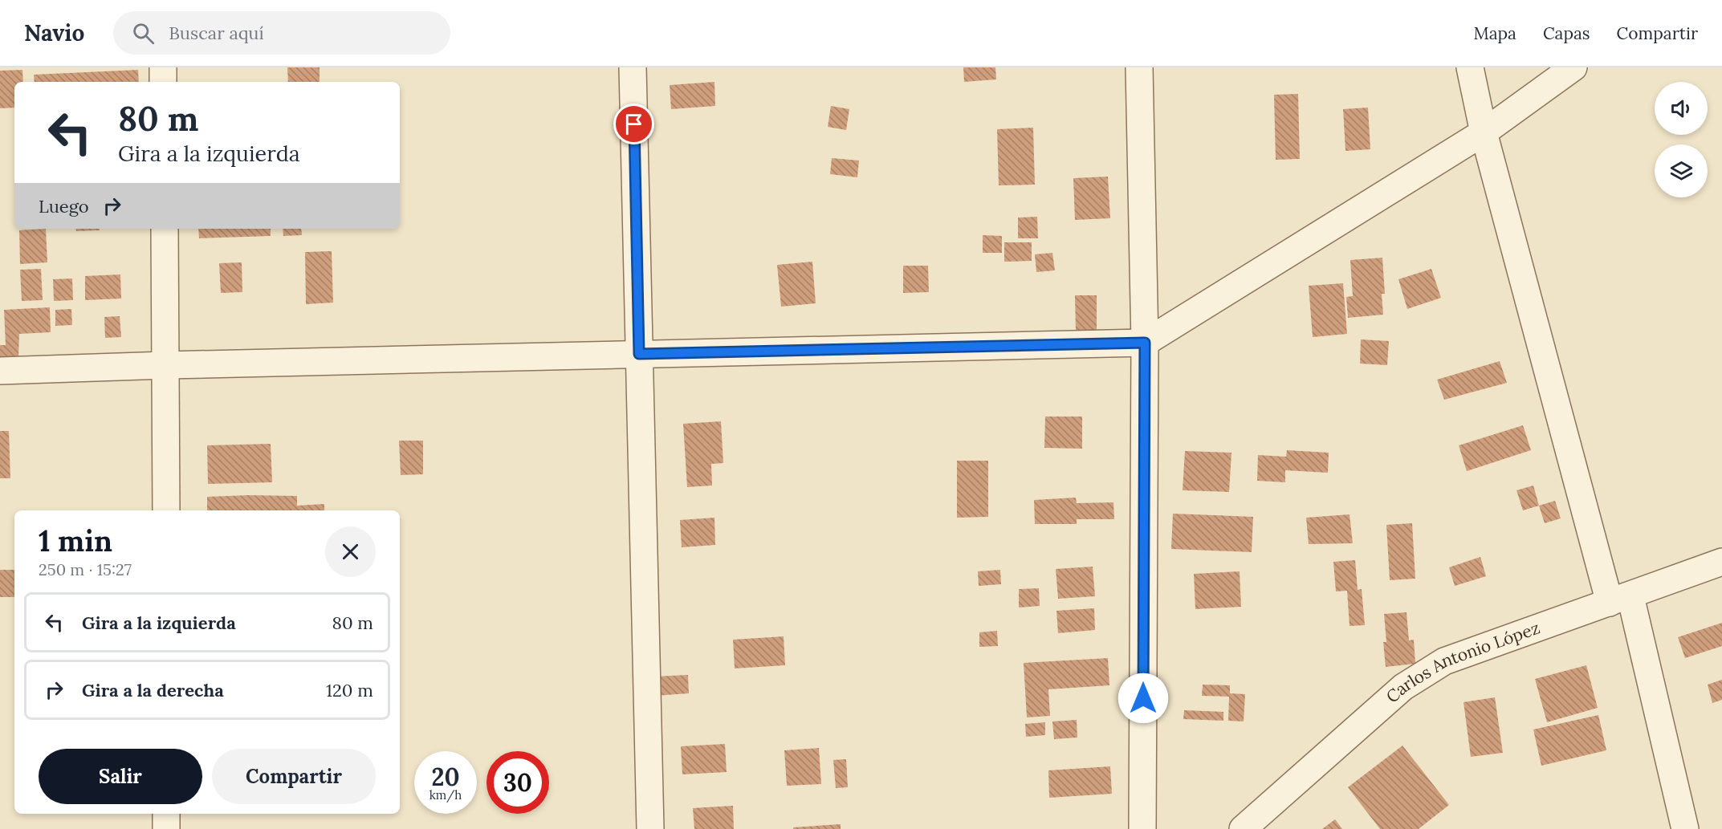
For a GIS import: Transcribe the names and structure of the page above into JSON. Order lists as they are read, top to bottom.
{
  "streets": {
    "street": ["Carlos Antonio López"]
  },
  "page": {
    "header": "Navio",
    "search": "Buscar aquí",
    "nav": ["Mapa", "Capas", "Compartir"],
    "turn": ["80 m", "Gira a la izquierda"],
    "then": "Luego",
    "heading": ["1 min", "250 m · 15:27"],
    "list": [
      {
        "name": "Gira a la izquierda",
        "value": "80 m"
      },
      {
        "name": "Gira a la derecha",
        "value": "120 m"
      }
    ],
    "buttons": ["Salir", "Compartir"],
    "speed": "20 km/h",
    "limit": "30"
  }
}
